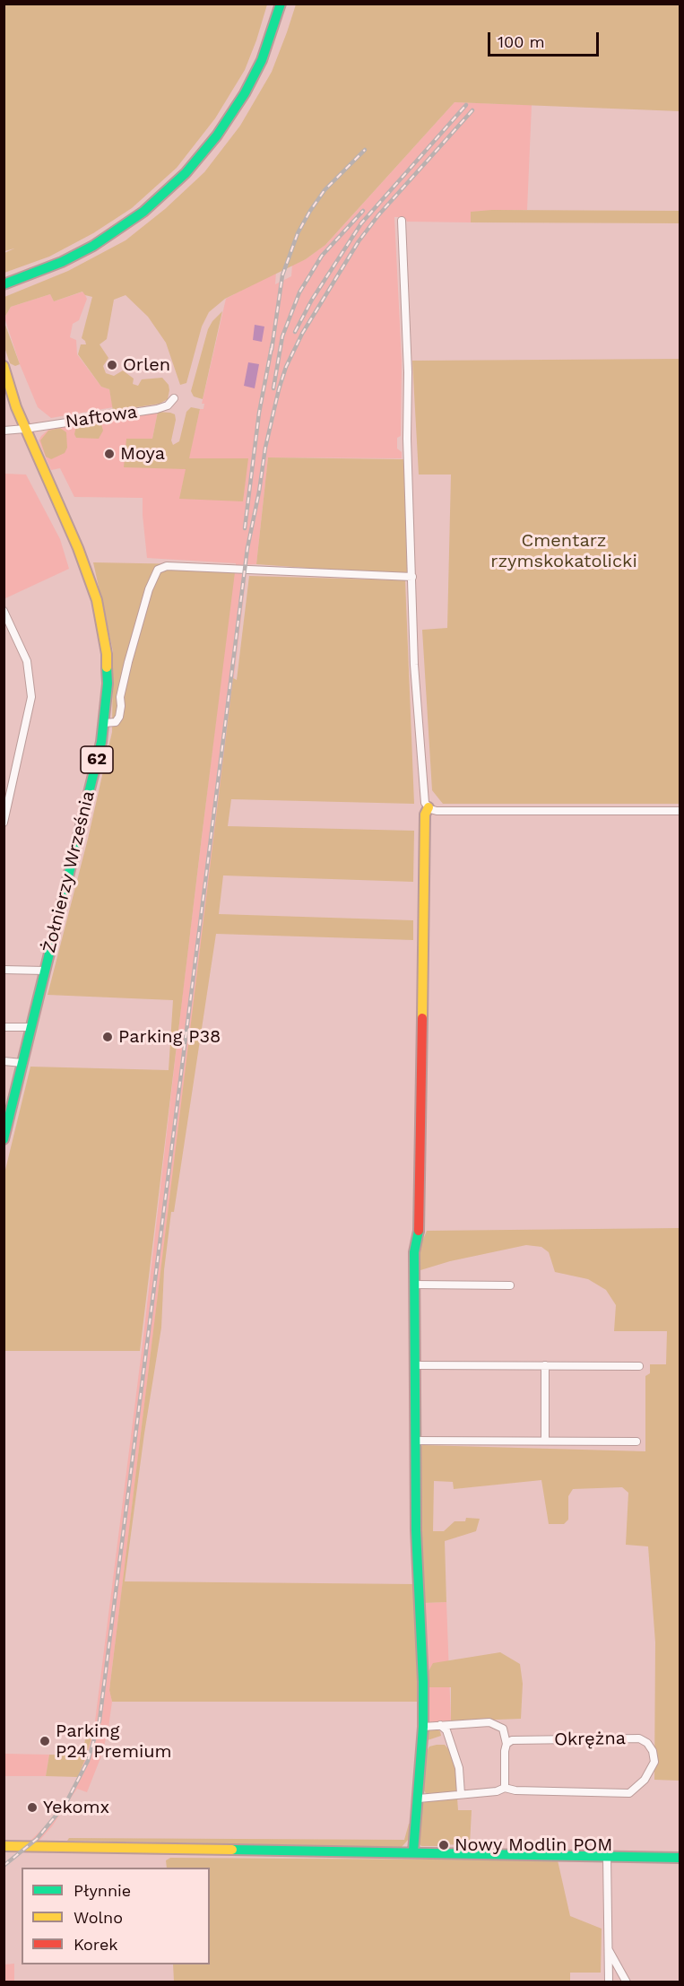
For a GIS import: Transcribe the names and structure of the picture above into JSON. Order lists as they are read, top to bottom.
{
  "streets": {
    "street": [
      "Naftowa",
      "62",
      "Żołnierzy Września",
      "Okrężna"
    ]
  },
  "crossings": [
    ["Naftowa", "Żołnierzy Września"]
  ],
  "parks": ["Cmentarz rzymskokatolicki"],
  "places": [
    "Orlen",
    "Moya",
    "Parking P38",
    "Parking P24 Premium",
    "Yekomx",
    "Nowy Modlin POM"
  ],
  "legend": ["Płynnie", "Wolno", "Korek"],
  "scale_bar": "100 m"
}
